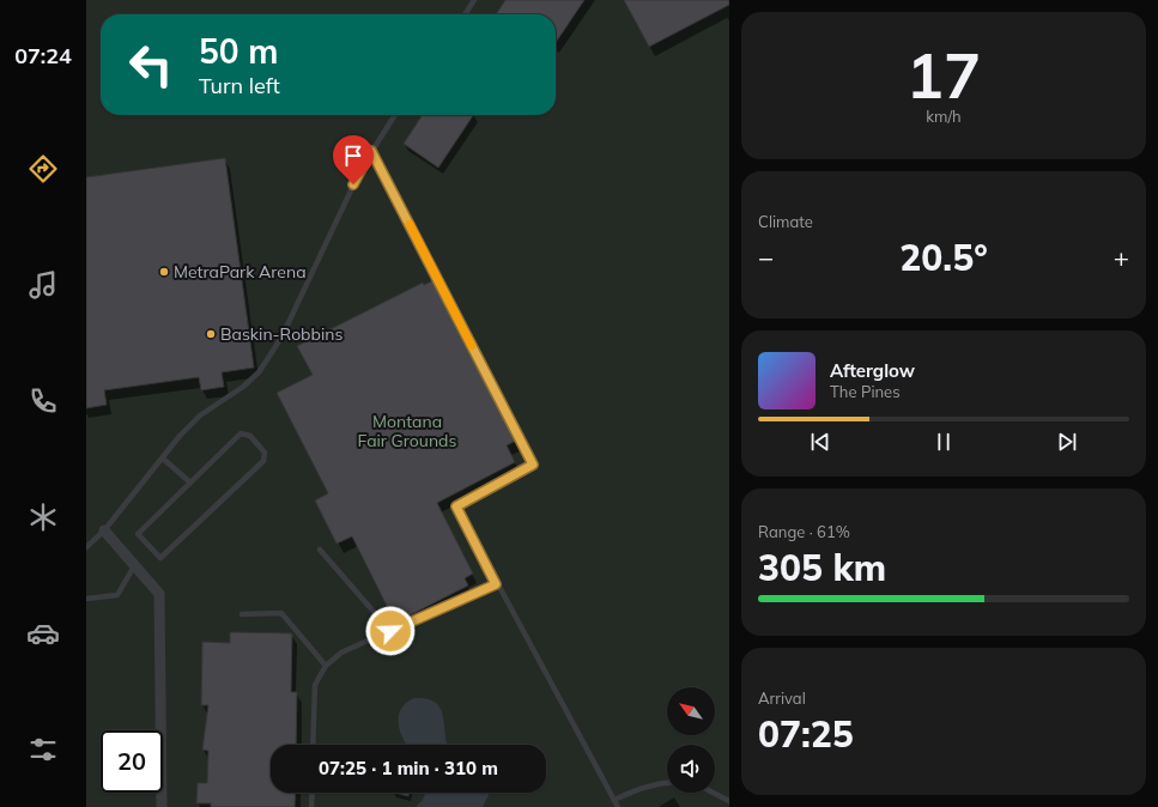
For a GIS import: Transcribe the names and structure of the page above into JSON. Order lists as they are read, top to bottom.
{
  "parks": ["Montana Fair Grounds"],
  "places": ["MetraPark Arena", "Baskin-Robbins"],
  "north": "top left",
  "page": {
    "tabs": "07:24",
    "tile": [
      ["17", "km/h"],
      "Climate",
      ["Range · 61%", "305 km"],
      ["Arrival", "07:25"]
    ],
    "turn": ["50 m", "Turn left"],
    "heat": ["−", "20.5°", "+"],
    "song": ["Afterglow", "The Pines"],
    "limit": "20",
    "trip": "07:25 · 1 min · 310 m"
  }
}
